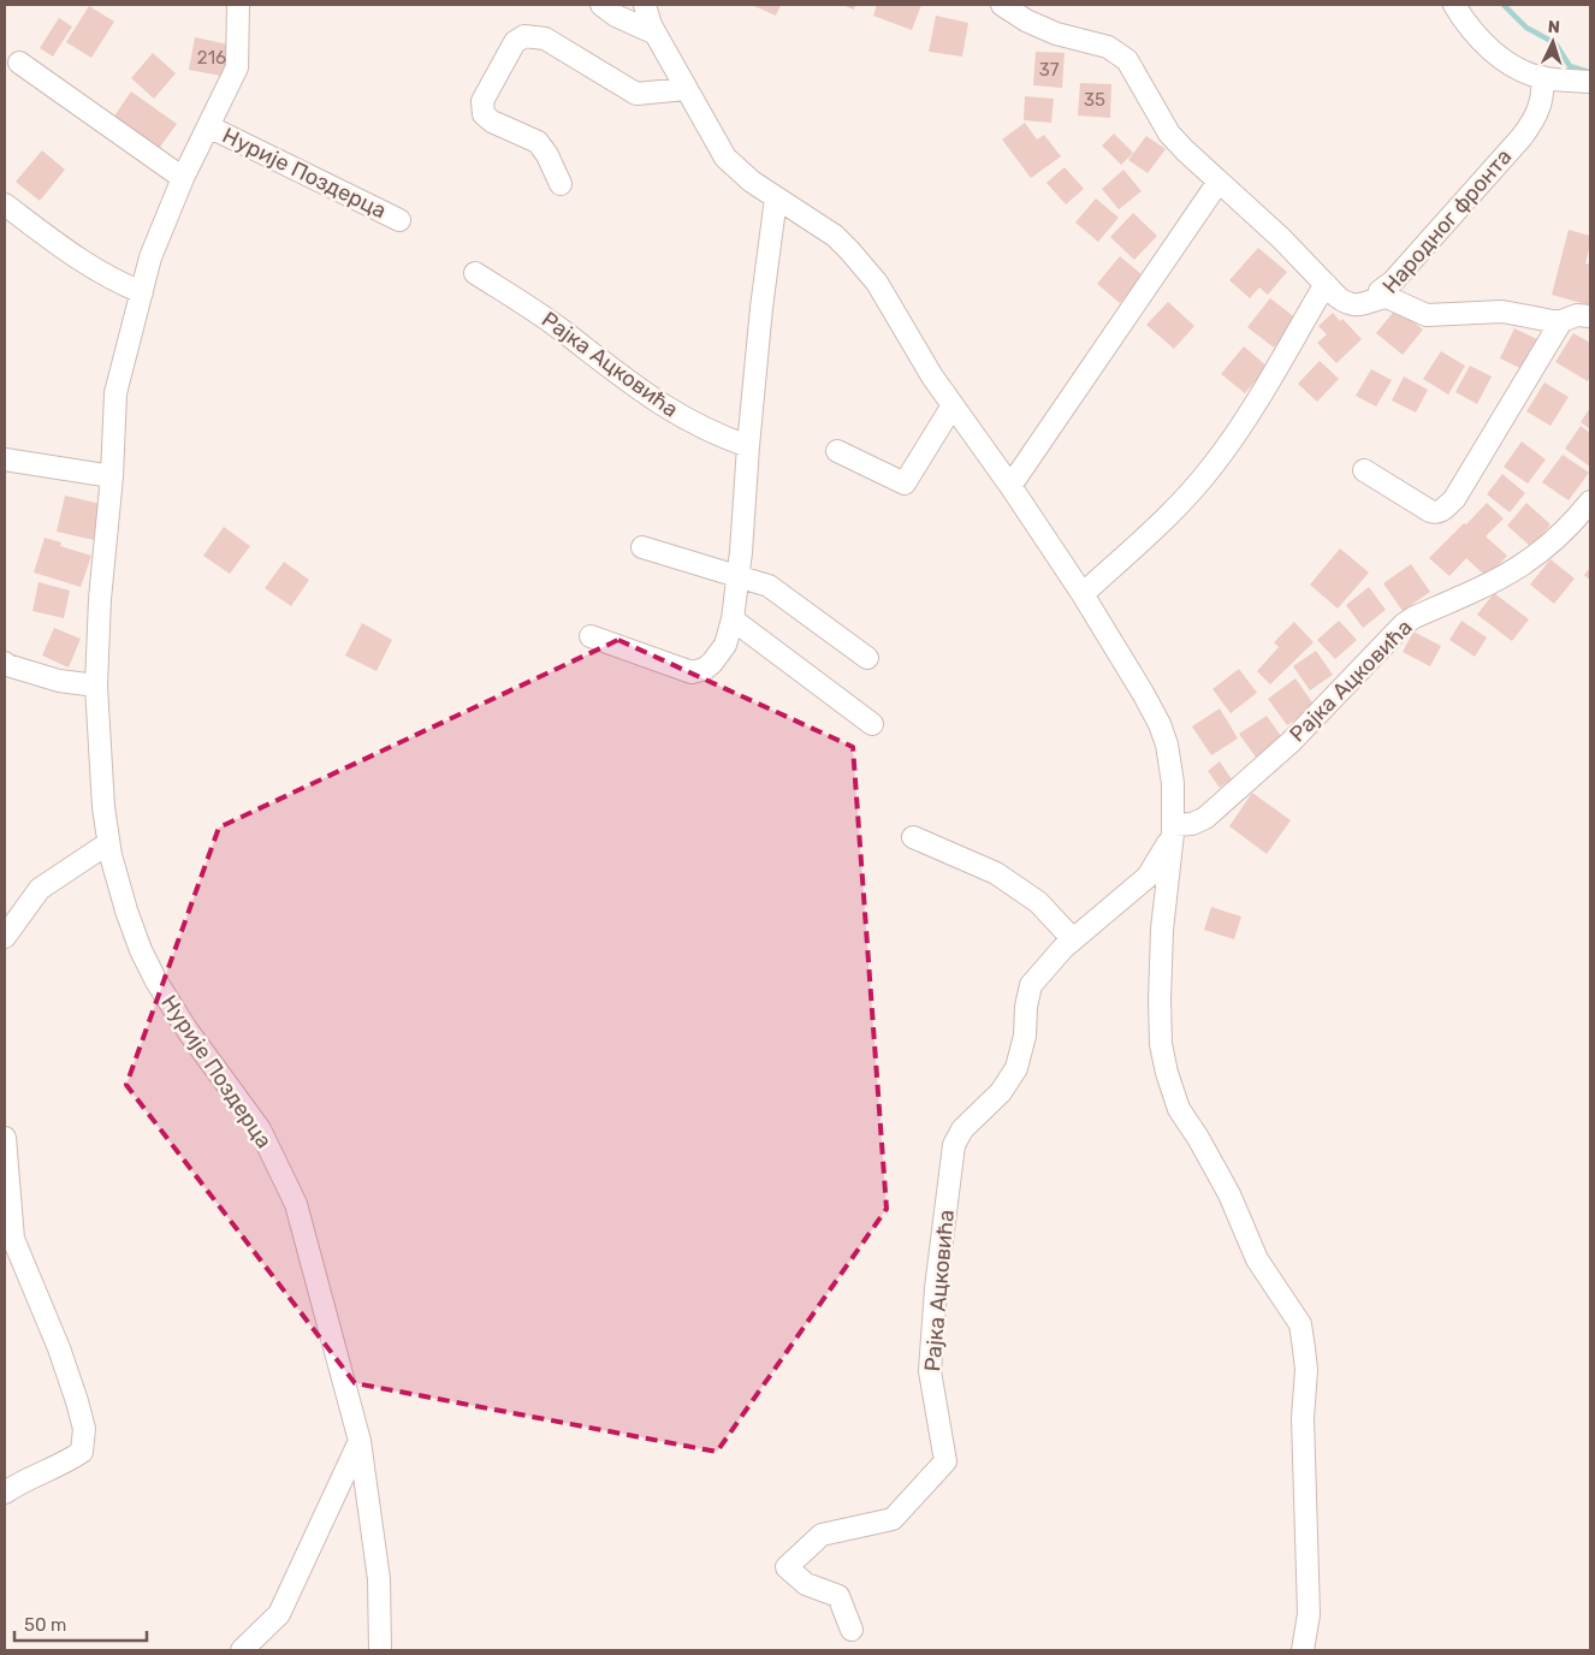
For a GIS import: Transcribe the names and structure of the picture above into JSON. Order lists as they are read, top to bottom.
{
  "streets": {
    "street": ["Нурије Поздерца", "Народног фронта", "Рајка Ацковића"]
  },
  "house_numbers": ["216", "37", "35"],
  "scale_bar": "50 m",
  "north": "top"
}
